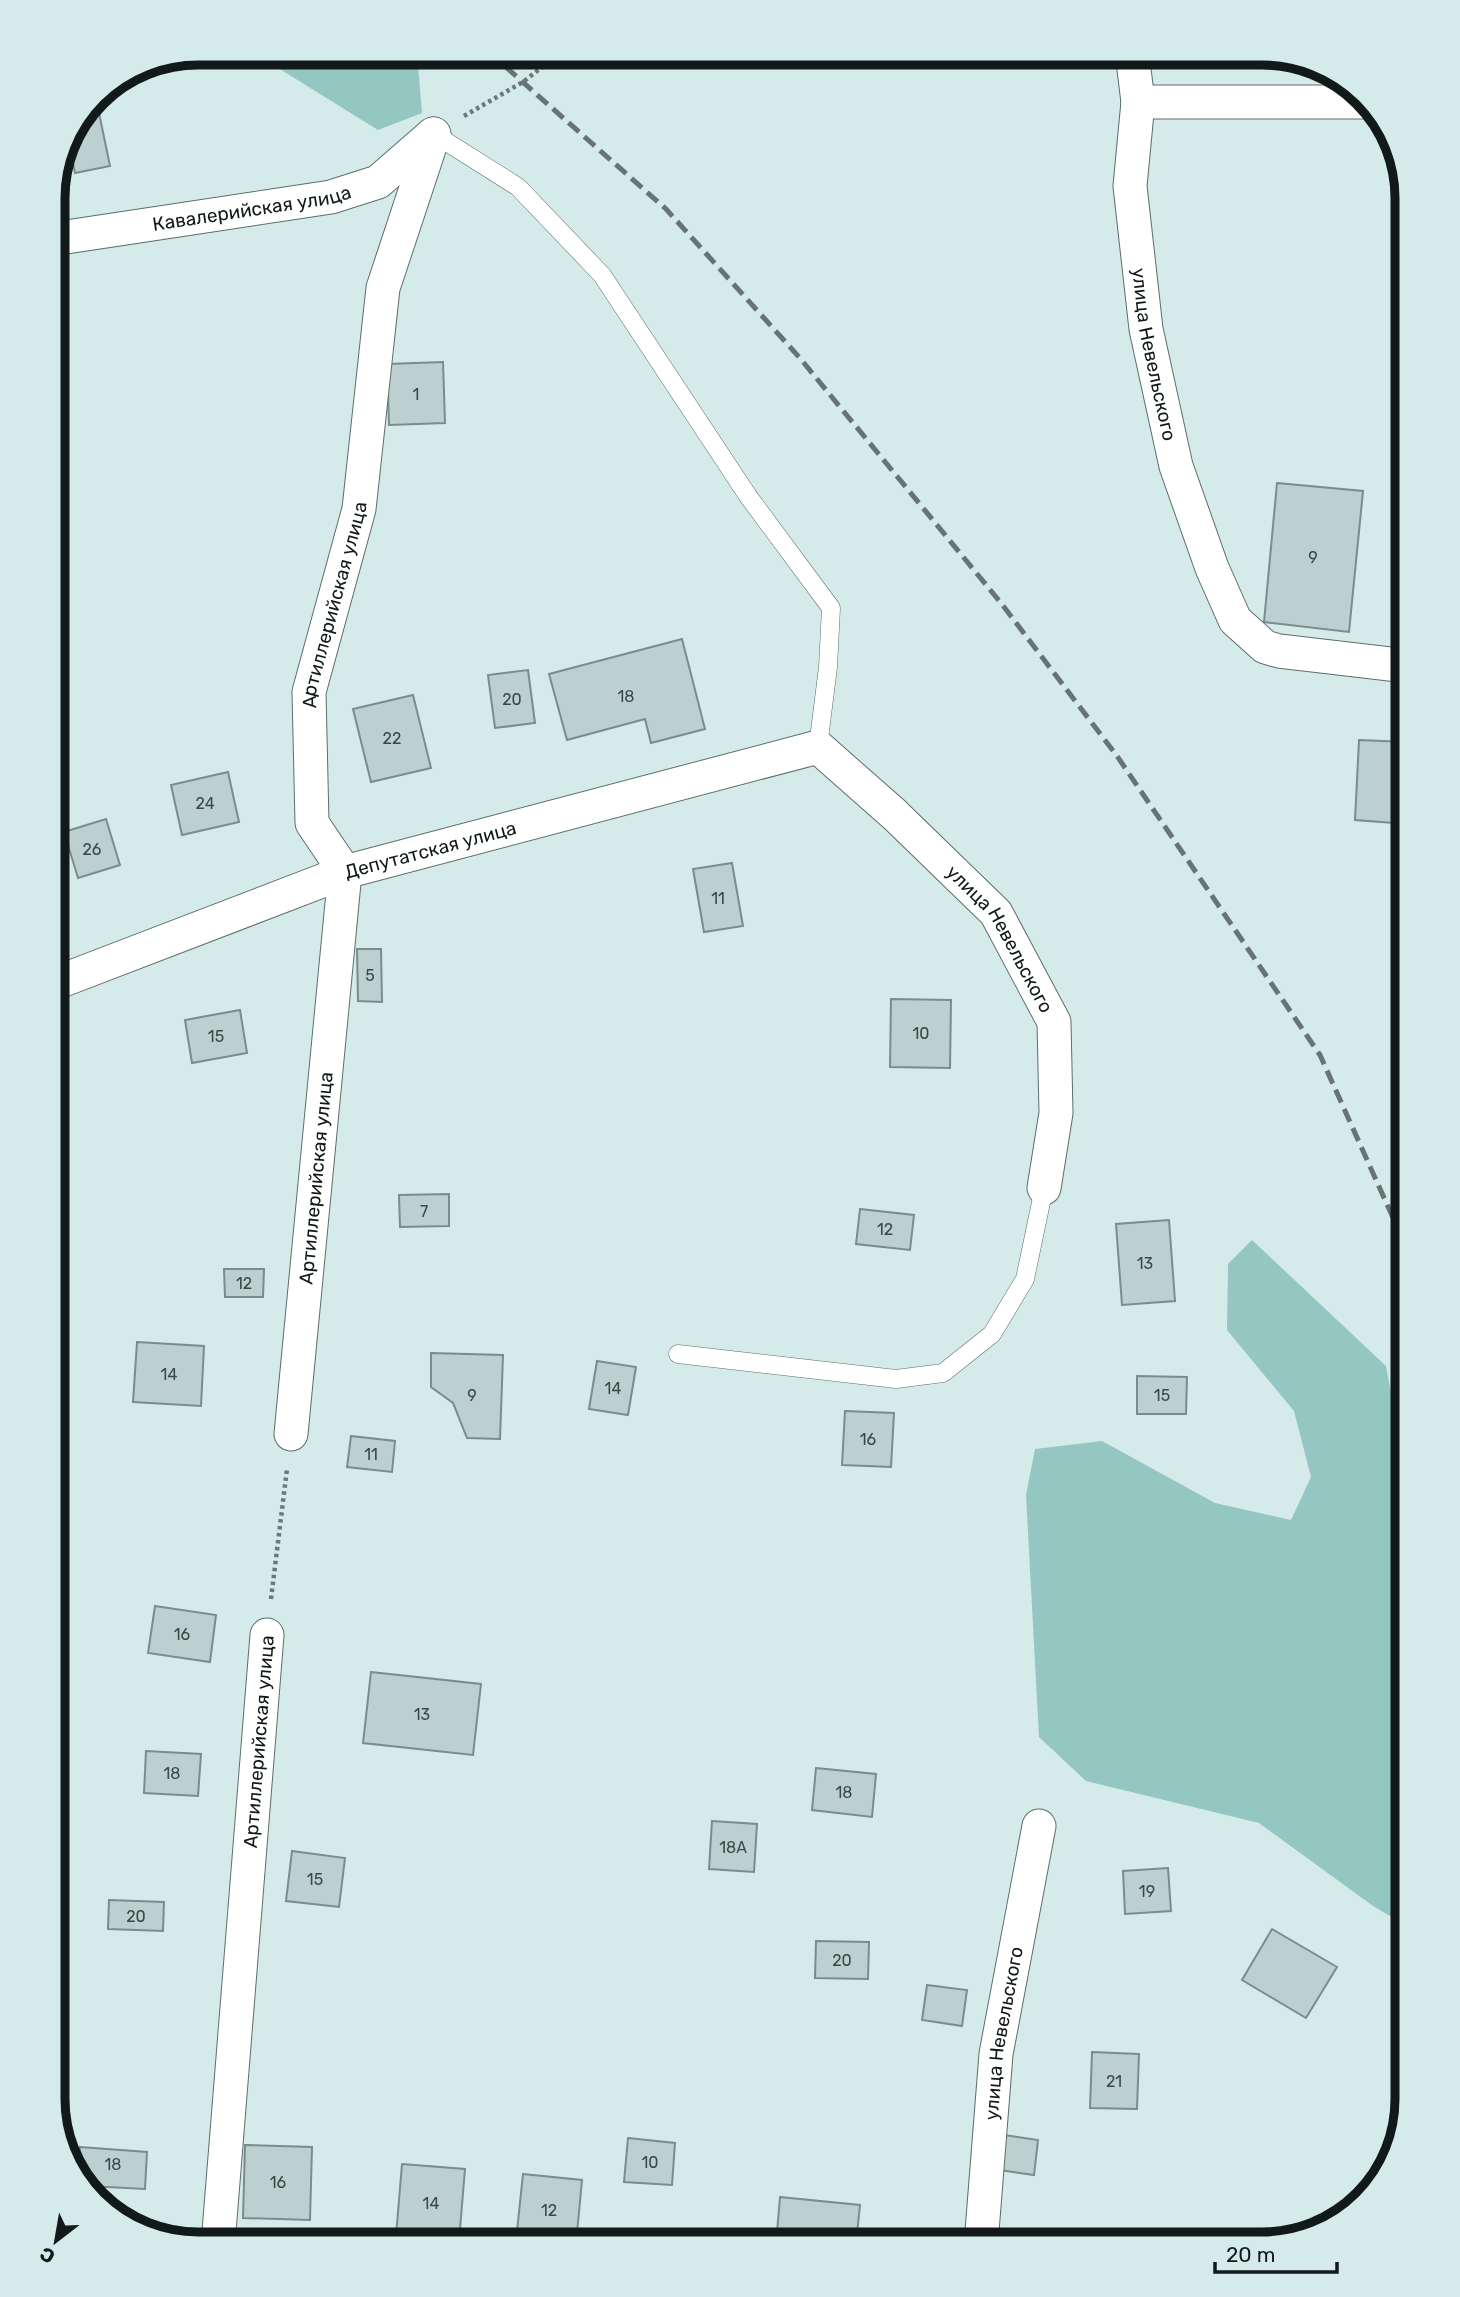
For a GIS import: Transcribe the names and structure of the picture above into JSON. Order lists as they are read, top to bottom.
{
  "streets": {
    "street": [
      "Кавалерийская улица",
      "улица Невельского",
      "Артиллерийская улица",
      "Депутатская улица"
    ]
  },
  "crossings": [
    ["Кавалерийская улица", "Артиллерийская улица"],
    ["улица Невельского", "Депутатская улица"],
    ["Артиллерийская улица", "Депутатская улица"]
  ],
  "house_numbers": [
    "1",
    "9",
    "18",
    "20",
    "22",
    "24",
    "26",
    "11",
    "5",
    "10",
    "15",
    "7",
    "12",
    "13",
    "12",
    "14",
    "14",
    "9",
    "15",
    "16",
    "11",
    "16",
    "13",
    "18",
    "18",
    "18А",
    "15",
    "19",
    "20",
    "20",
    "21",
    "10",
    "18",
    "16",
    "14",
    "12"
  ],
  "scale_bar": "20 m",
  "north": "bottom left"
}
